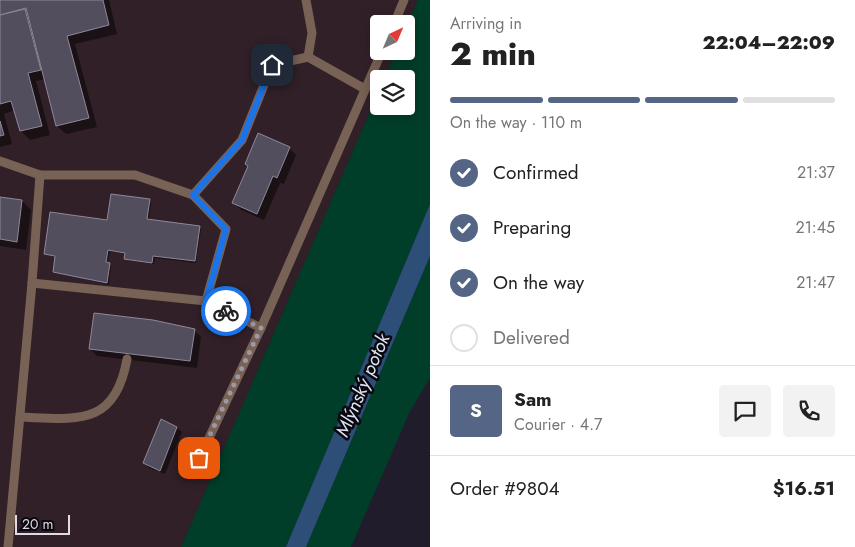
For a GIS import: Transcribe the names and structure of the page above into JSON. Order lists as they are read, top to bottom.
{
  "water": ["Mlýnský potok"],
  "scale_bar": "20 m",
  "north": "top right",
  "page": {
    "heading": ["2 min", "Arriving in", "22:04–22:09"],
    "panel": [
      "Sam",
      "Courier · 4.7",
      "Order #9804",
      "$16.51"
    ],
    "bar": "On the way · 110 m",
    "list": [
      ["Confirmed", "21:37"],
      ["Preparing", "21:45"],
      ["On the way", "21:47"],
      "Delivered"
    ],
    "round": "S",
    "scale": "20 m"
  }
}
